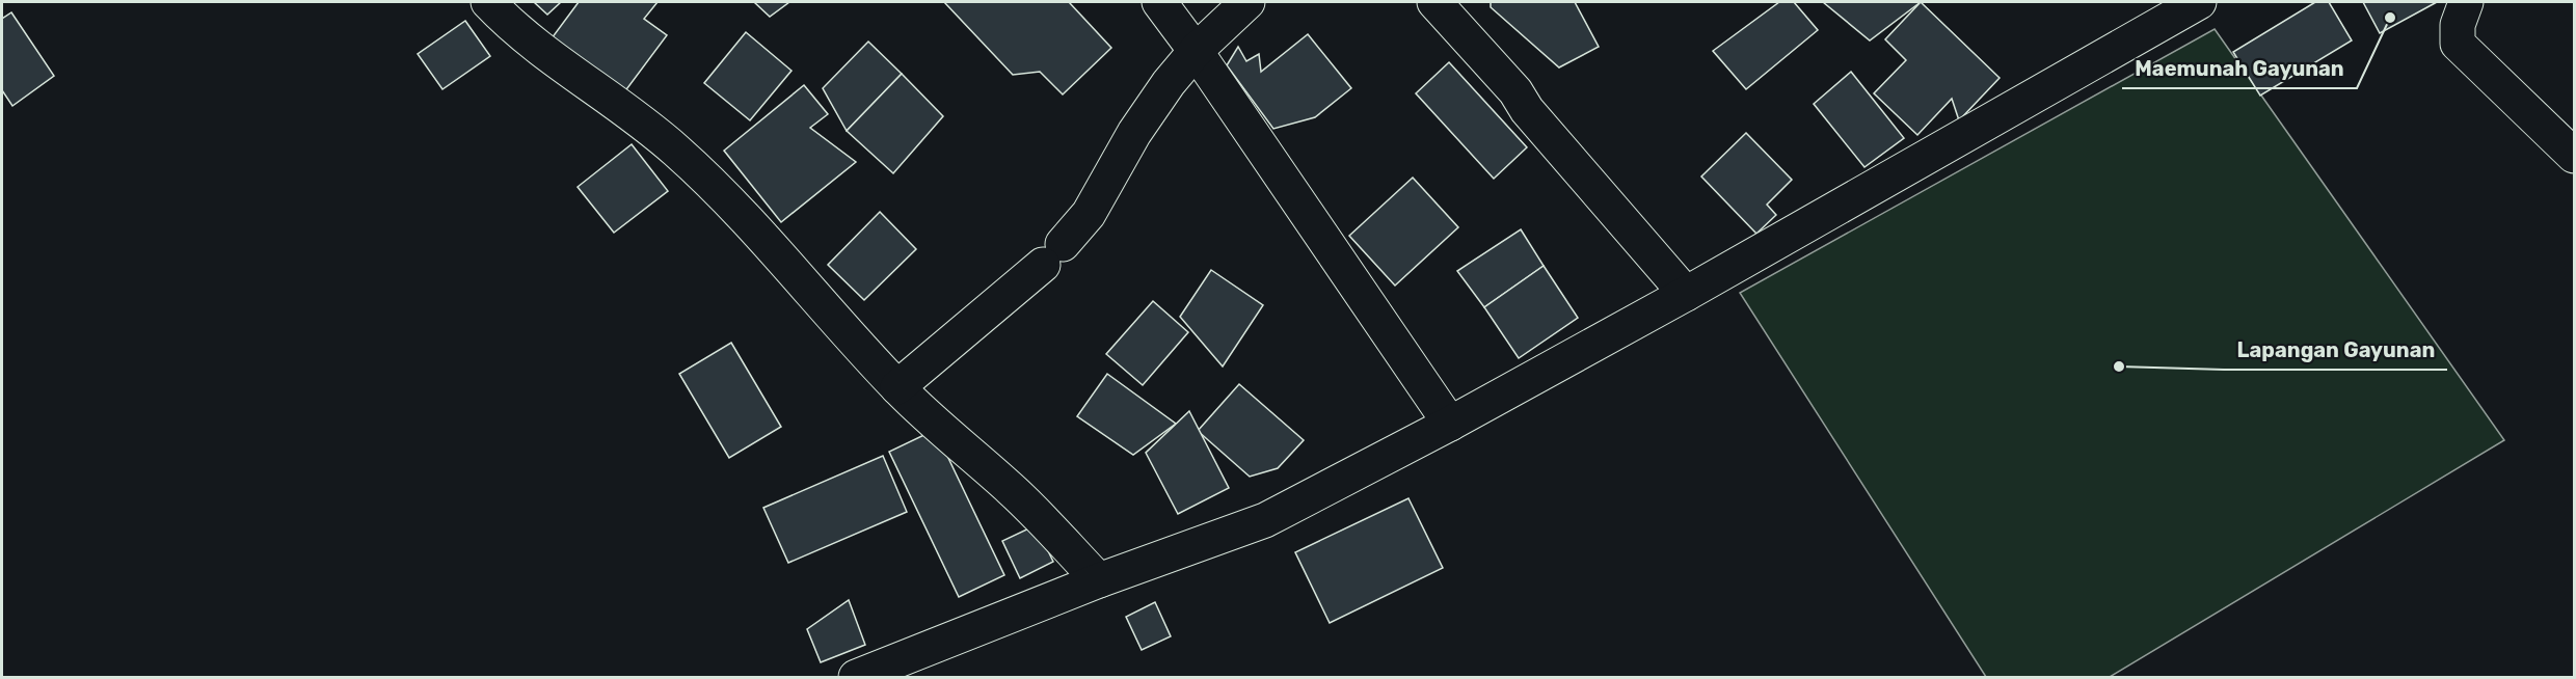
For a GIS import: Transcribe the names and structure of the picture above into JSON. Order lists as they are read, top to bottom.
{
  "places": ["Maemunah Gayunan", "Lapangan Gayunan"]
}
